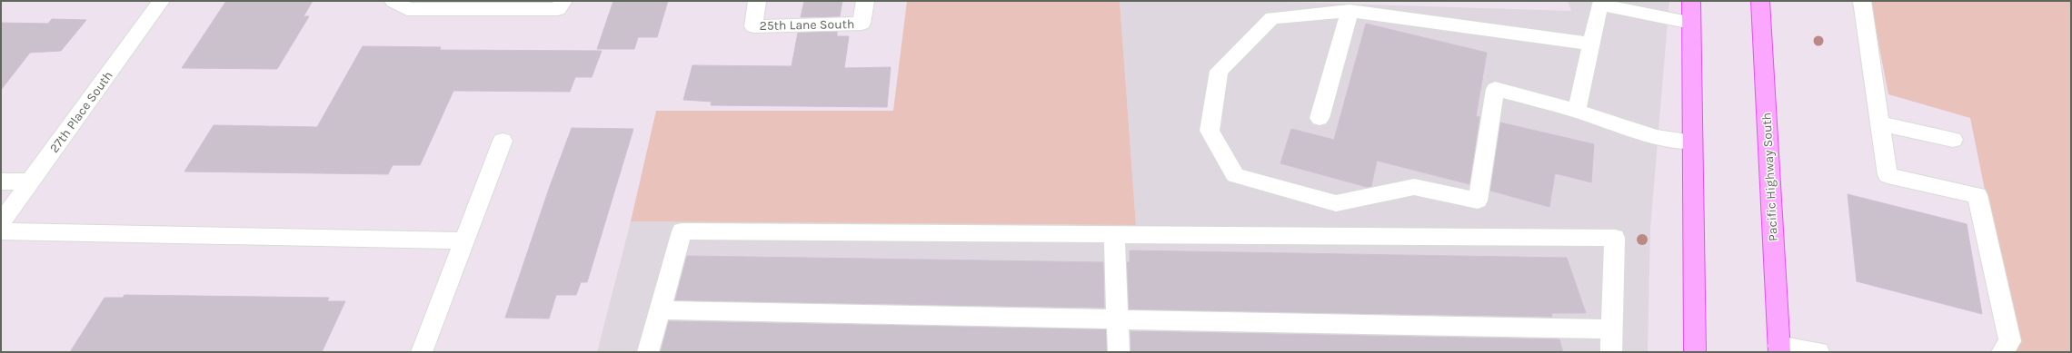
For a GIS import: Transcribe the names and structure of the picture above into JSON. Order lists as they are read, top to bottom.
{
  "streets": {
    "main road": ["Pacific Highway South"],
    "street": ["25th Lane South", "27th Place South"]
  }
}
